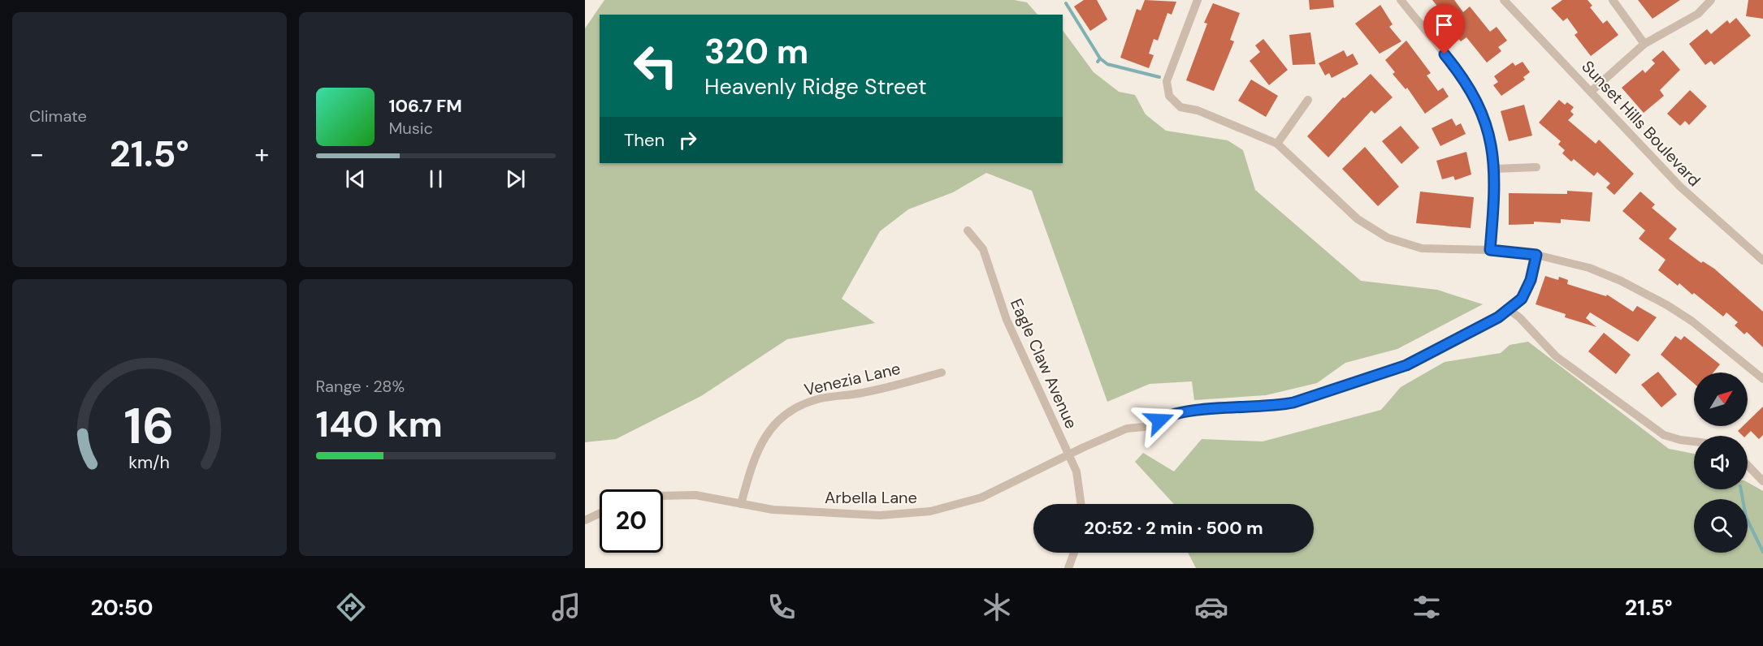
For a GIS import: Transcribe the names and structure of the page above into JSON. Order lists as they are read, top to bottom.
{
  "streets": {
    "street": [
      "Sunset Hills Boulevard",
      "Eagle Claw Avenue",
      "Venezia Lane",
      "Arbella Lane"
    ]
  },
  "crossings": [
    ["Eagle Claw Avenue", "Arbella Lane"],
    ["Venezia Lane", "Arbella Lane"]
  ],
  "north": "top right",
  "page": {
    "tile": [
      "Climate",
      ["Range · 28%", "140 km"]
    ],
    "turn": ["320 m", "Heavenly Ridge Street"],
    "song": ["106.7 FM", "Music"],
    "then": "Then",
    "heat": ["−", "21.5°", "+"],
    "limit": "20",
    "trip": "20:52 · 2 min · 500 m",
    "tabs": ["20:50", "21.5°"],
    "gauge": ["16", "km/h"]
  }
}
